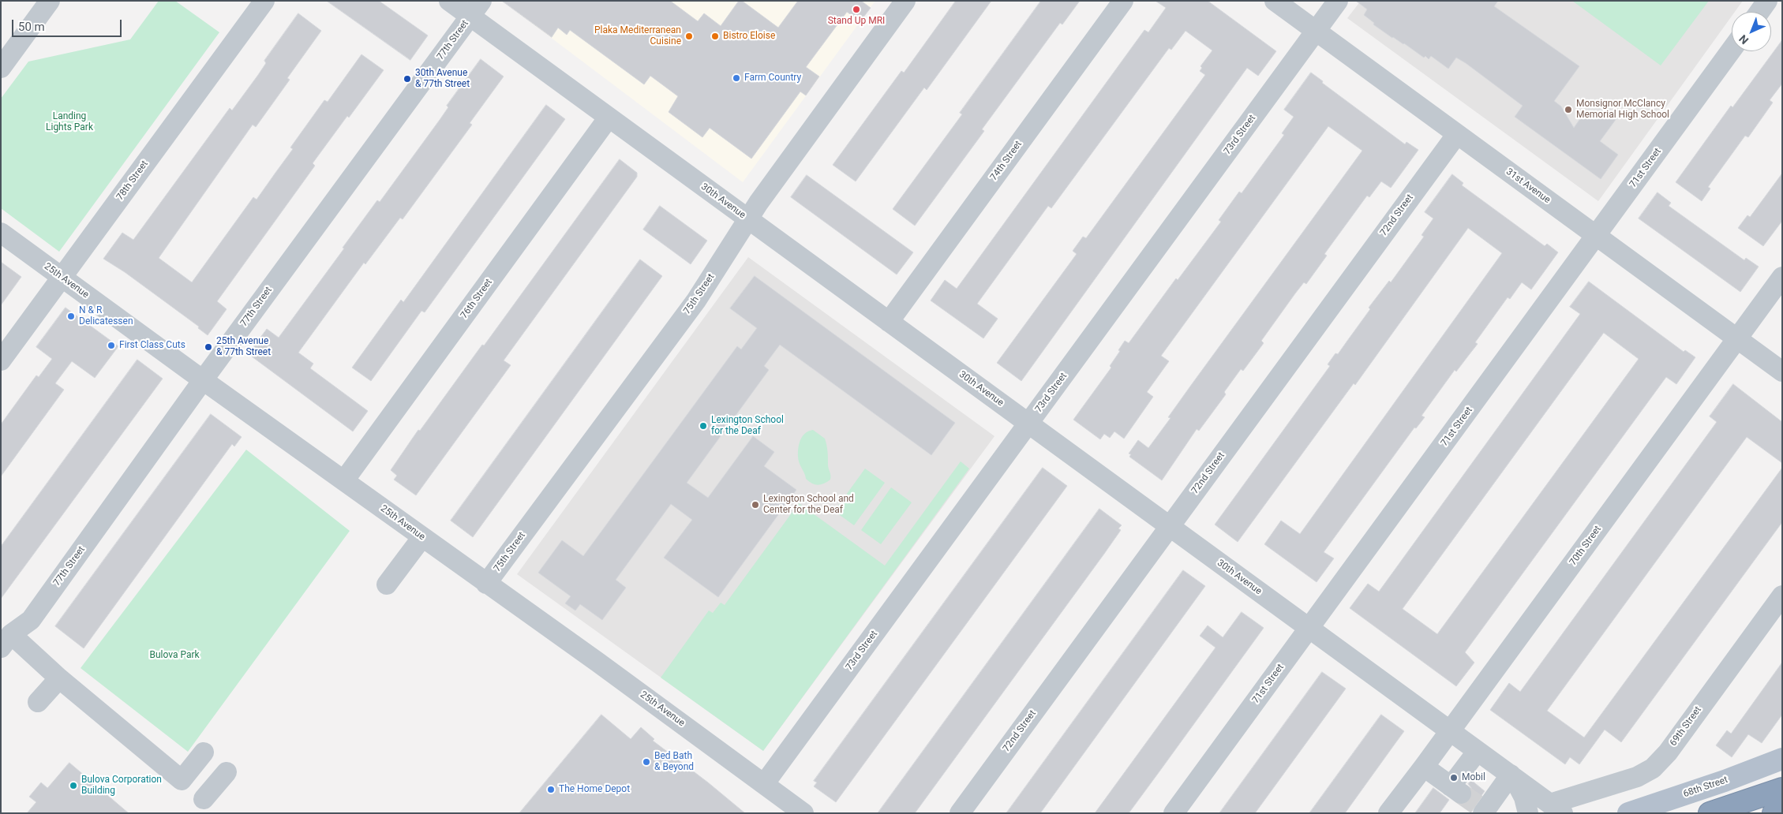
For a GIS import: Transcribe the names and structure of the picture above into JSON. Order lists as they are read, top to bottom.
{
  "streets": {
    "main road": ["68th Street"],
    "street": [
      "77th Street",
      "73rd Street",
      "74th Street",
      "71st Street",
      "78th Street",
      "31st Avenue",
      "30th Avenue",
      "72nd Street",
      "25th Avenue",
      "75th Street",
      "76th Street",
      "70th Street",
      "69th Street"
    ]
  },
  "crossings": [
    ["77th Street", "30th Avenue"],
    ["77th Street", "25th Avenue"],
    ["73rd Street", "31st Avenue"],
    ["73rd Street", "30th Avenue"],
    ["73rd Street", "25th Avenue"],
    ["74th Street", "30th Avenue"],
    ["71st Street", "31st Avenue"],
    ["71st Street", "30th Avenue"],
    ["78th Street", "25th Avenue"],
    ["31st Avenue", "72nd Street"],
    ["31st Avenue", "70th Street"],
    ["30th Avenue", "72nd Street"],
    ["30th Avenue", "75th Street"],
    ["30th Avenue", "76th Street"],
    ["30th Avenue", "70th Street"],
    ["30th Avenue", "69th Street"],
    ["25th Avenue", "75th Street"],
    ["25th Avenue", "76th Street"]
  ],
  "parks": ["Landing Lights Park", "Bulova Park"],
  "places": [
    "Stand Up MRI",
    "Plaka Mediterranean Cuisine",
    "Bistro Eloise",
    "Farm Country",
    "30th Avenue & 77th Street",
    "Monsignor McClancy Memorial High School",
    "N & R Delicatessen",
    "First Class Cuts",
    "25th Avenue & 77th Street",
    "Lexington School for the Deaf",
    "Lexington School and Center for the Deaf",
    "Bed Bath & Beyond",
    "Mobil",
    "Bulova Corporation Building",
    "The Home Depot"
  ],
  "scale_bar": "50 m",
  "north": "bottom left"
}
